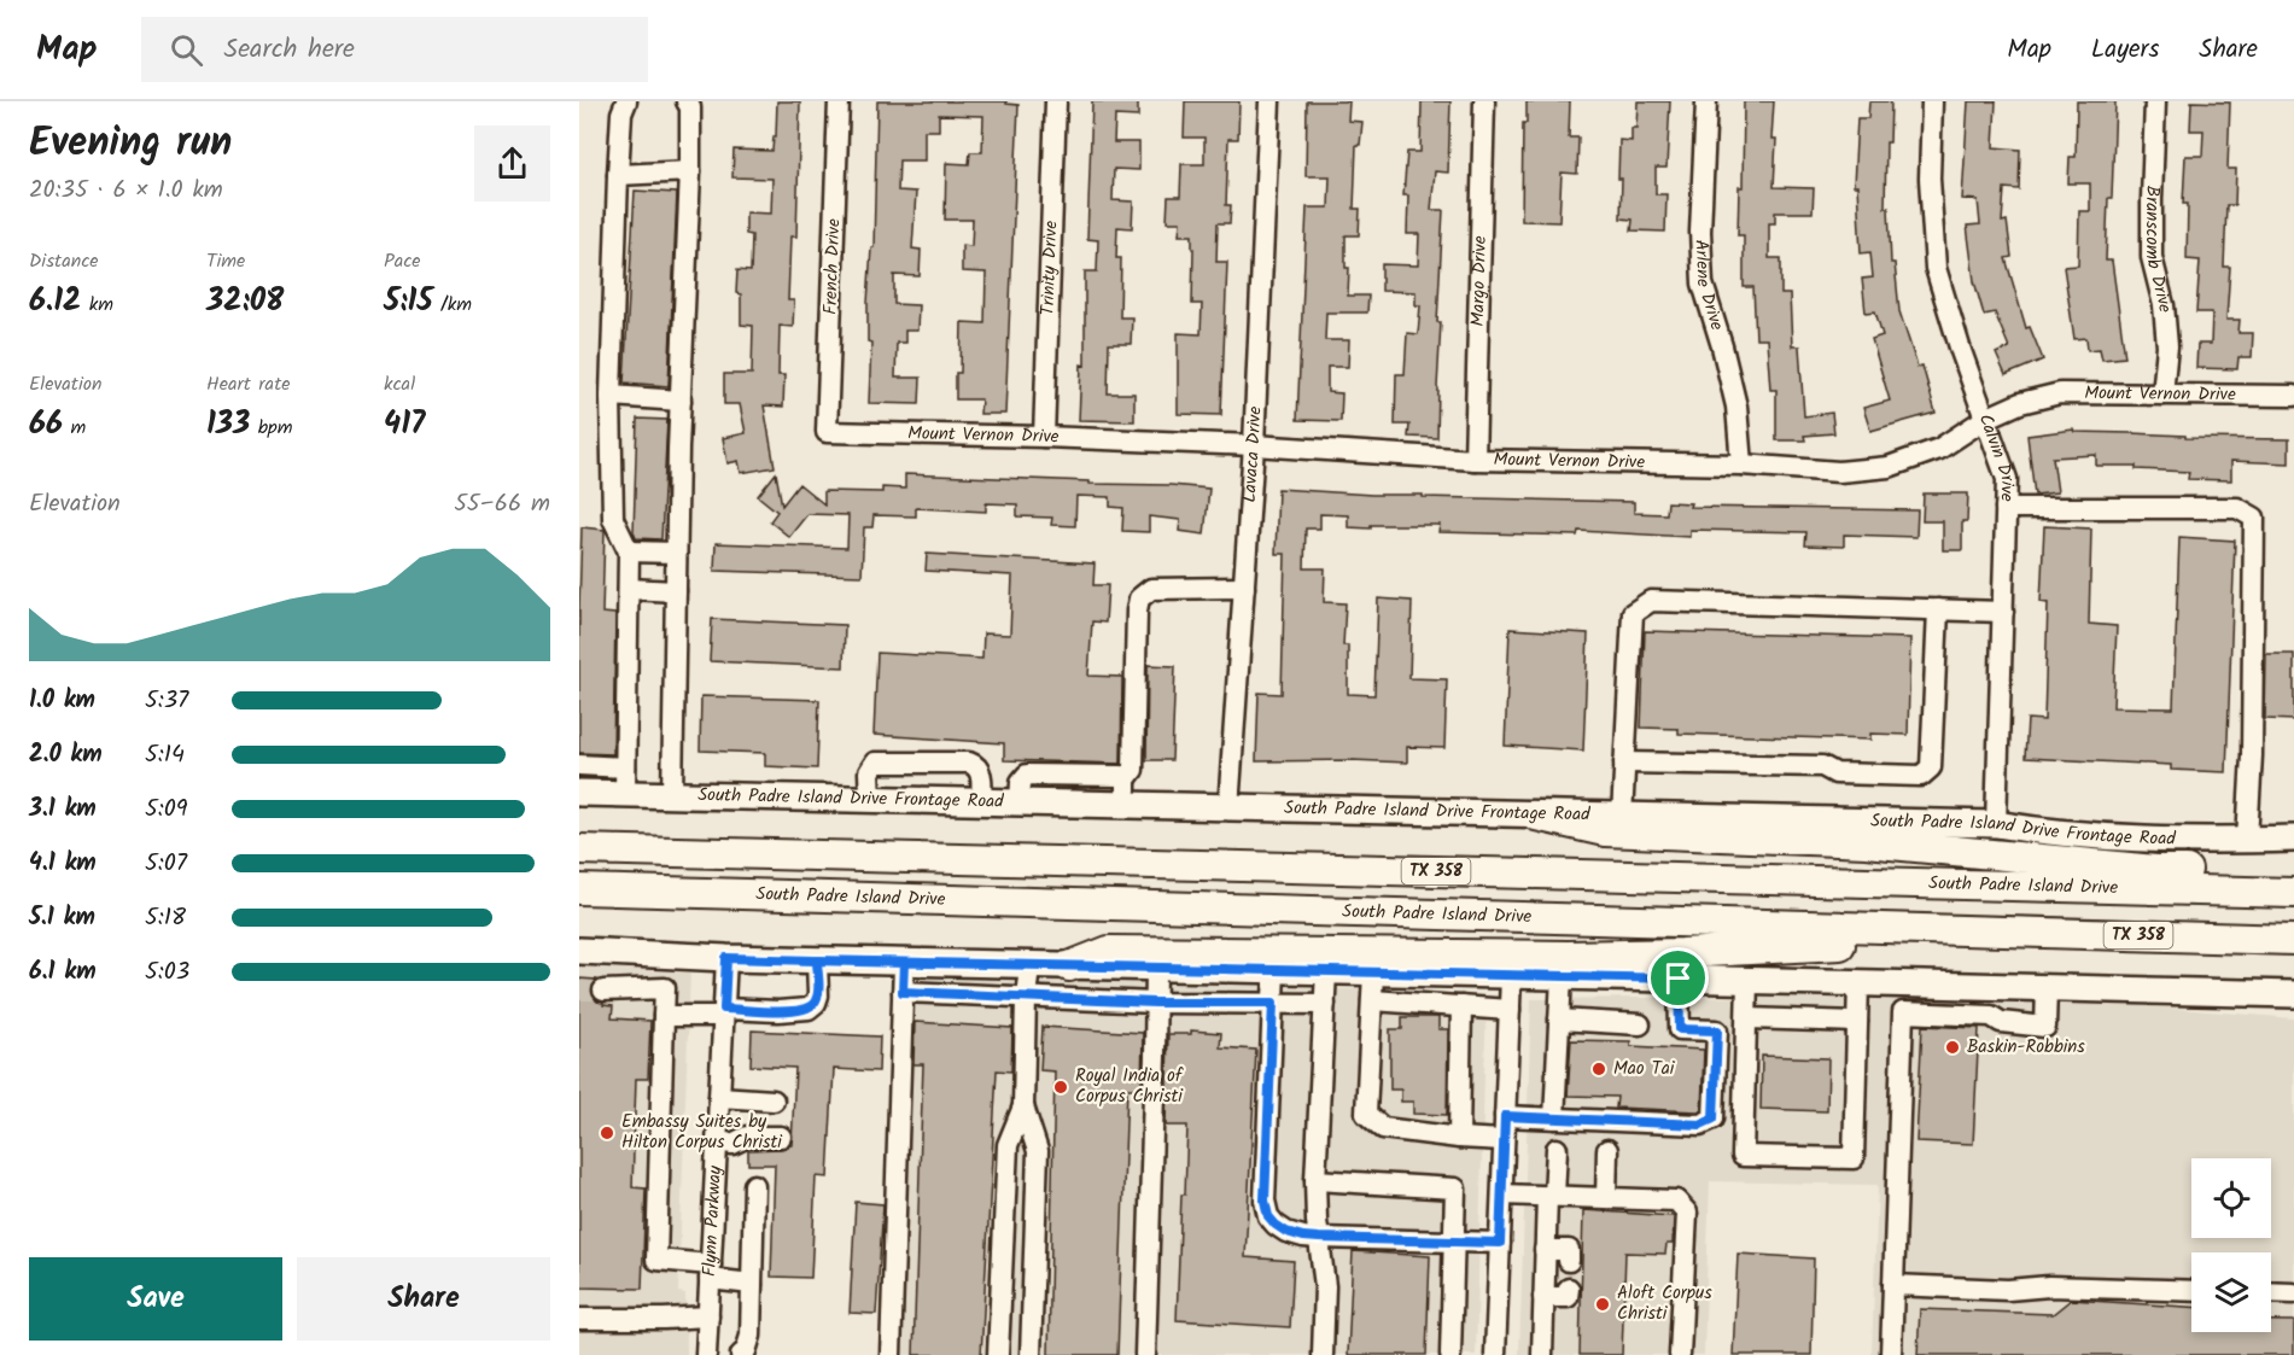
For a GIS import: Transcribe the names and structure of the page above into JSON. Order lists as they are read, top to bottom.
{
  "streets": {
    "highway": ["TX 358", "South Padre Island Drive"],
    "main road": ["South Padre Island Drive Frontage Road"],
    "street": [
      "Branscomb Drive",
      "French Drive",
      "Trinity Drive",
      "Margo Drive",
      "Arlene Drive",
      "Mount Vernon Drive",
      "Lavaca Drive",
      "Calvin Drive",
      "Flynn Parkway"
    ]
  },
  "crossings": [
    ["Branscomb Drive", "Mount Vernon Drive"],
    ["French Drive", "Mount Vernon Drive"],
    ["Trinity Drive", "Mount Vernon Drive"],
    ["Margo Drive", "Mount Vernon Drive"],
    ["Arlene Drive", "Mount Vernon Drive"],
    ["Mount Vernon Drive", "Lavaca Drive"],
    ["Mount Vernon Drive", "Calvin Drive"],
    ["Lavaca Drive", "South Padre Island Drive Frontage Road"],
    ["Calvin Drive", "South Padre Island Drive Frontage Road"]
  ],
  "places": [
    "Baskin-Robbins",
    "Mao Tai",
    "Royal India of Corpus Christi",
    "Embassy Suites by Hilton Corpus Christi",
    "Aloft Corpus Christi"
  ],
  "page": {
    "header": "Map",
    "search": "Search here",
    "nav": ["Map", "Layers", "Share"],
    "heading": ["Evening run", "20:35 · 6 × 1.0 km"],
    "stats": [
      ["Distance", "6.12 km"],
      ["Time", "32:08"],
      ["Pace", "5:15 /km"],
      ["Elevation", "66 m"],
      ["Heart rate", "133 bpm"],
      ["kcal", "417"]
    ],
    "chart": ["Elevation", "55–66 m"],
    "list": [
      {
        "name": "1.0 km",
        "note": "5:37"
      },
      {
        "name": "2.0 km",
        "note": "5:14"
      },
      {
        "name": "3.1 km",
        "note": "5:09"
      },
      {
        "name": "4.1 km",
        "note": "5:07"
      },
      {
        "name": "5.1 km",
        "note": "5:18"
      },
      {
        "name": "6.1 km",
        "note": "5:03"
      }
    ],
    "buttons": ["Save", "Share"]
  }
}
